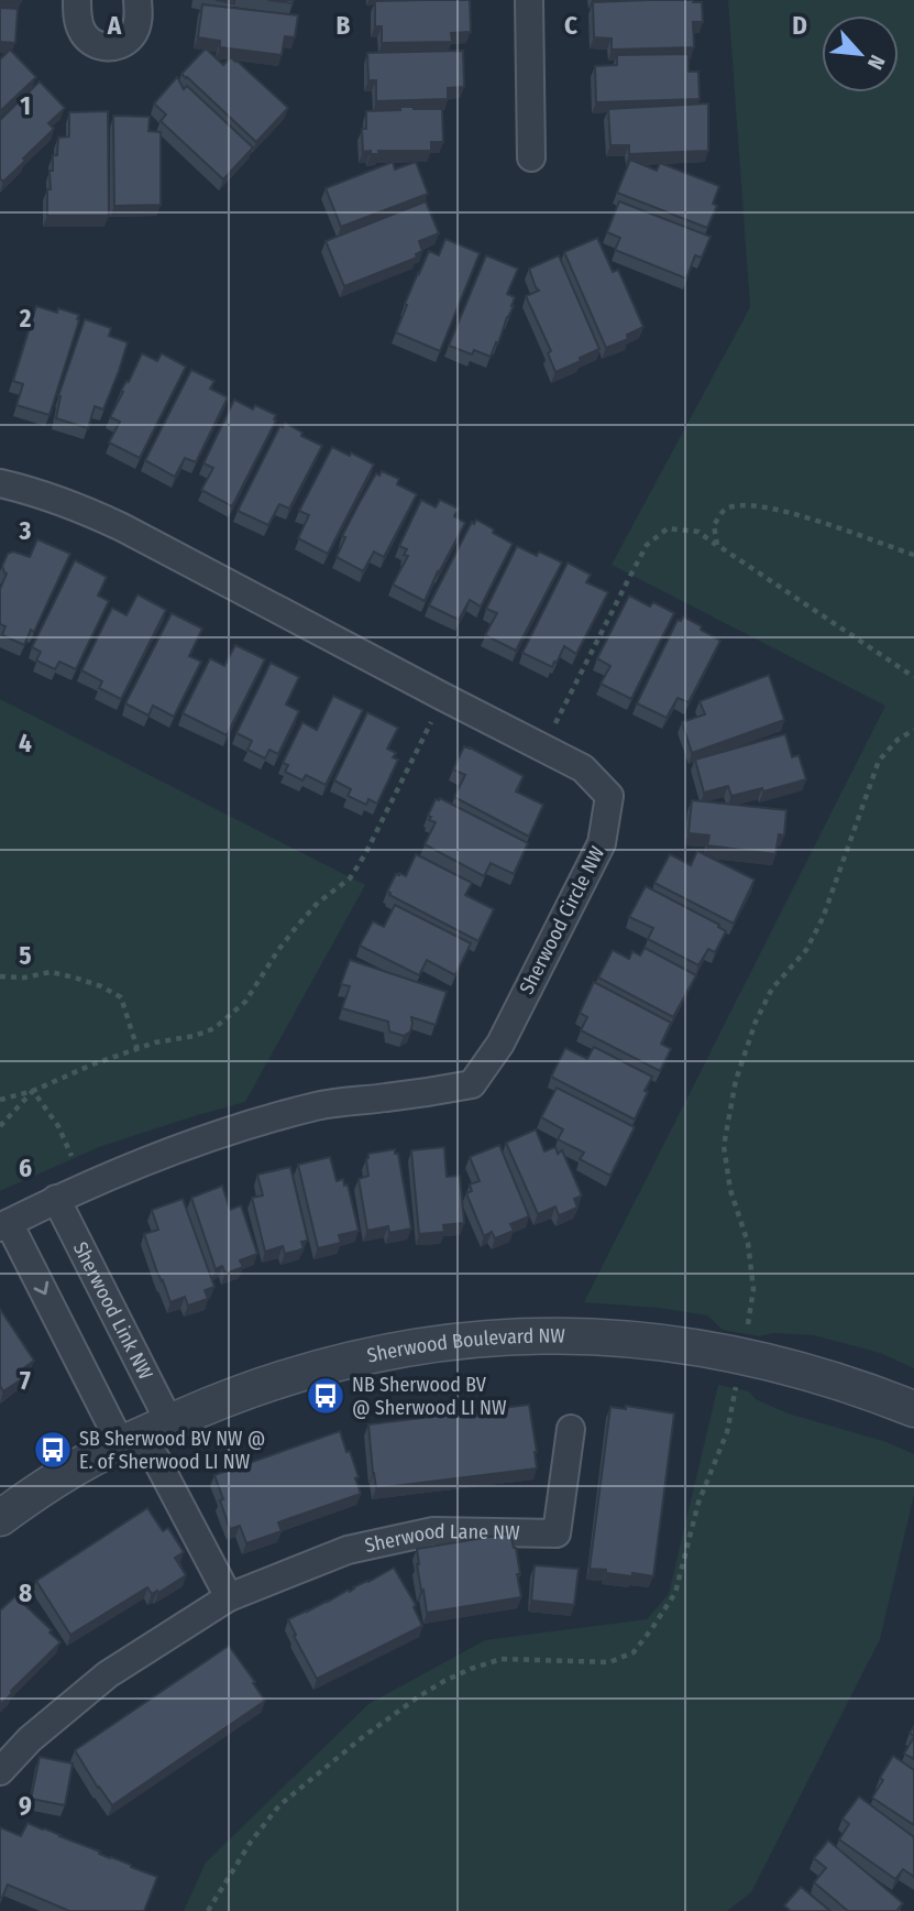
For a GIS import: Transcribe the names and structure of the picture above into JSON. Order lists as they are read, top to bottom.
{
  "streets": {
    "street": [
      "Sherwood Circle NW",
      "Sherwood Link NW",
      "Sherwood Boulevard NW",
      "Sherwood Lane NW"
    ]
  },
  "crossings": [
    ["Sherwood Circle NW", "Sherwood Link NW"],
    ["Sherwood Link NW", "Sherwood Boulevard NW"]
  ],
  "places": {
    "bus stop": ["NB Sherwood BV @ Sherwood LI NW", "SB Sherwood BV NW @ E. of Sherwood LI NW"]
  },
  "north": "bottom right",
  "grid": {
    "columns": [
      "A",
      "B",
      "C",
      "D"
    ],
    "rows": [
      "1",
      "2",
      "3",
      "4",
      "5",
      "6",
      "7",
      "8",
      "9"
    ]
  }
}
